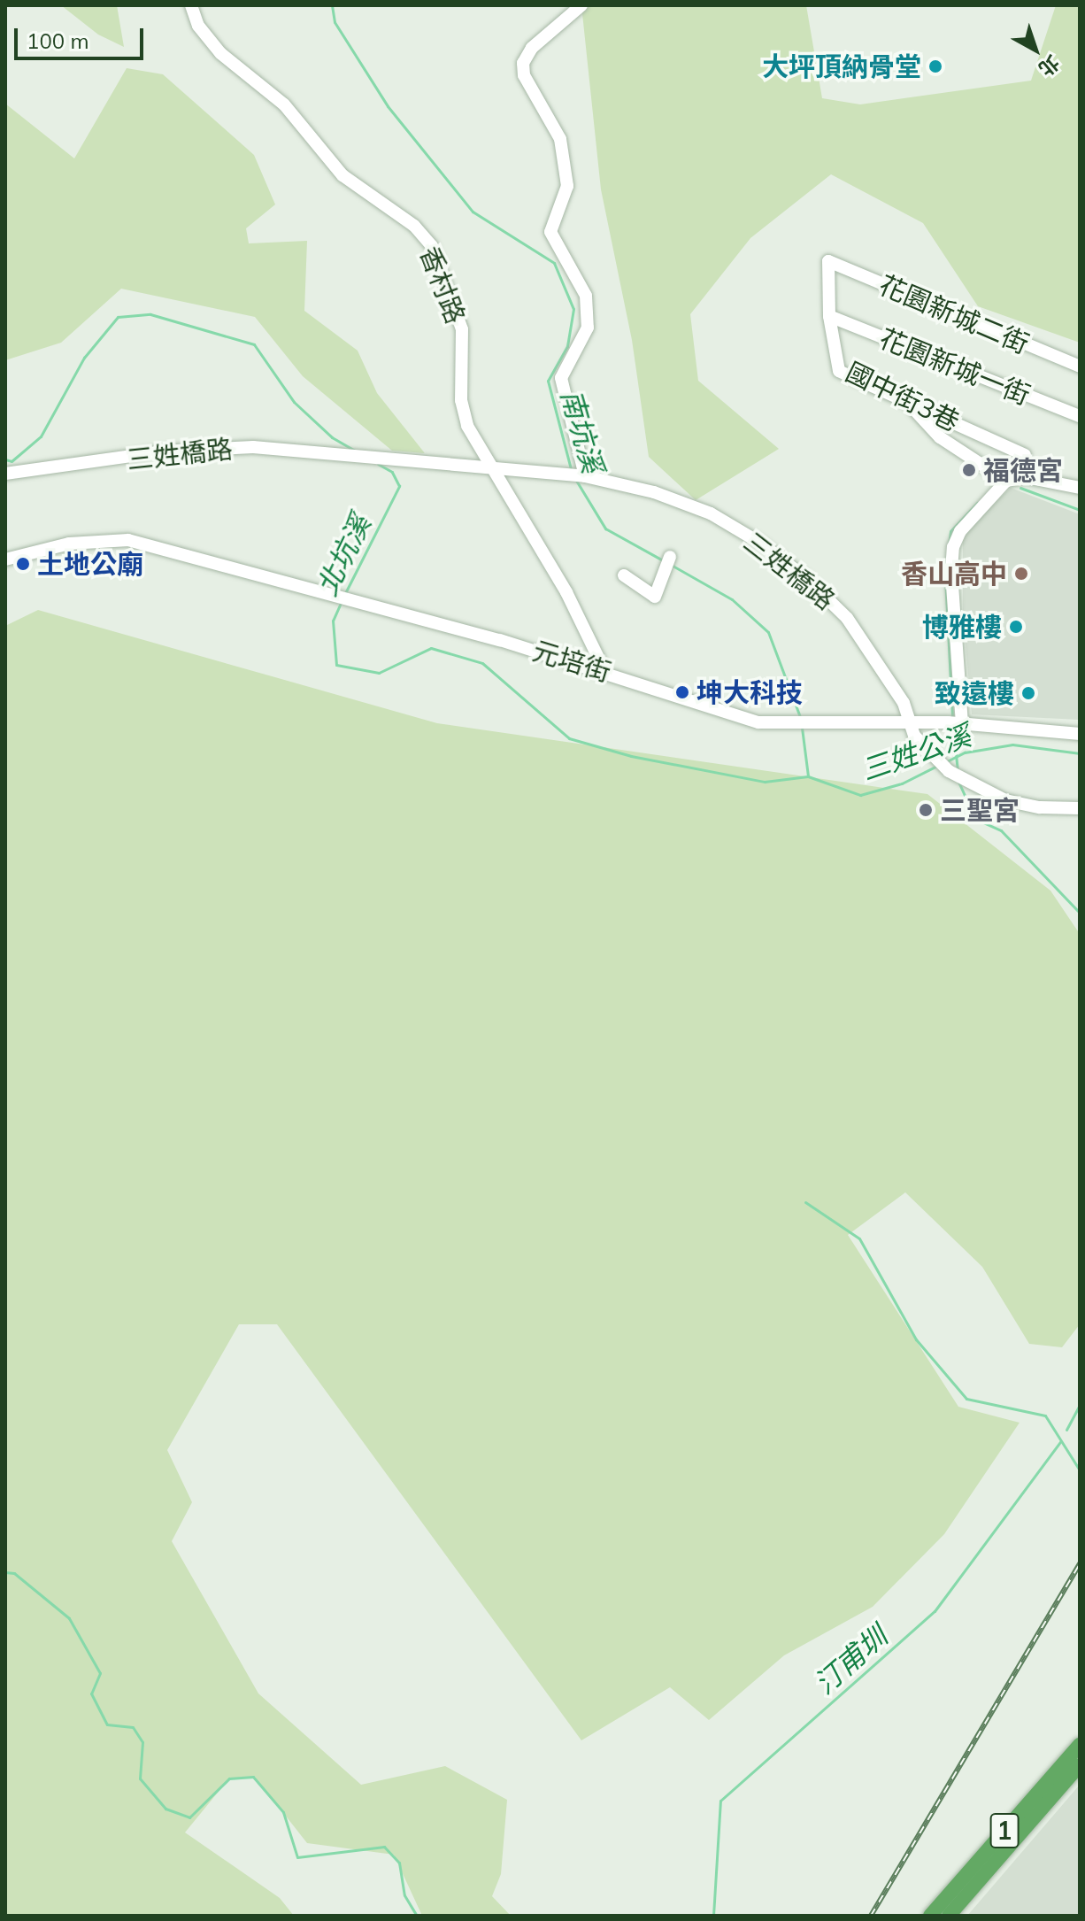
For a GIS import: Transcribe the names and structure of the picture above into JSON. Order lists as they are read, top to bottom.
{
  "streets": {
    "main road": ["1"],
    "street": [
      "香村路",
      "花園新城二街",
      "花園新城一街",
      "國中街3巷",
      "三姓橋路",
      "元培街"
    ]
  },
  "crossings": [
    ["香村路", "三姓橋路"],
    ["香村路", "元培街"],
    ["花園新城二街", "國中街3巷"],
    ["花園新城一街", "國中街3巷"],
    ["三姓橋路", "元培街"]
  ],
  "water": [
    "南坑溪",
    "北坑溪",
    "三姓公溪",
    "汀甫圳"
  ],
  "places": [
    "大坪頂納骨堂",
    "福德宮",
    "土地公廟",
    "香山高中",
    "博雅樓",
    "坤大科技",
    "致遠樓",
    "三聖宮"
  ],
  "scale_bar": "100 m",
  "north": "bottom right"
}
